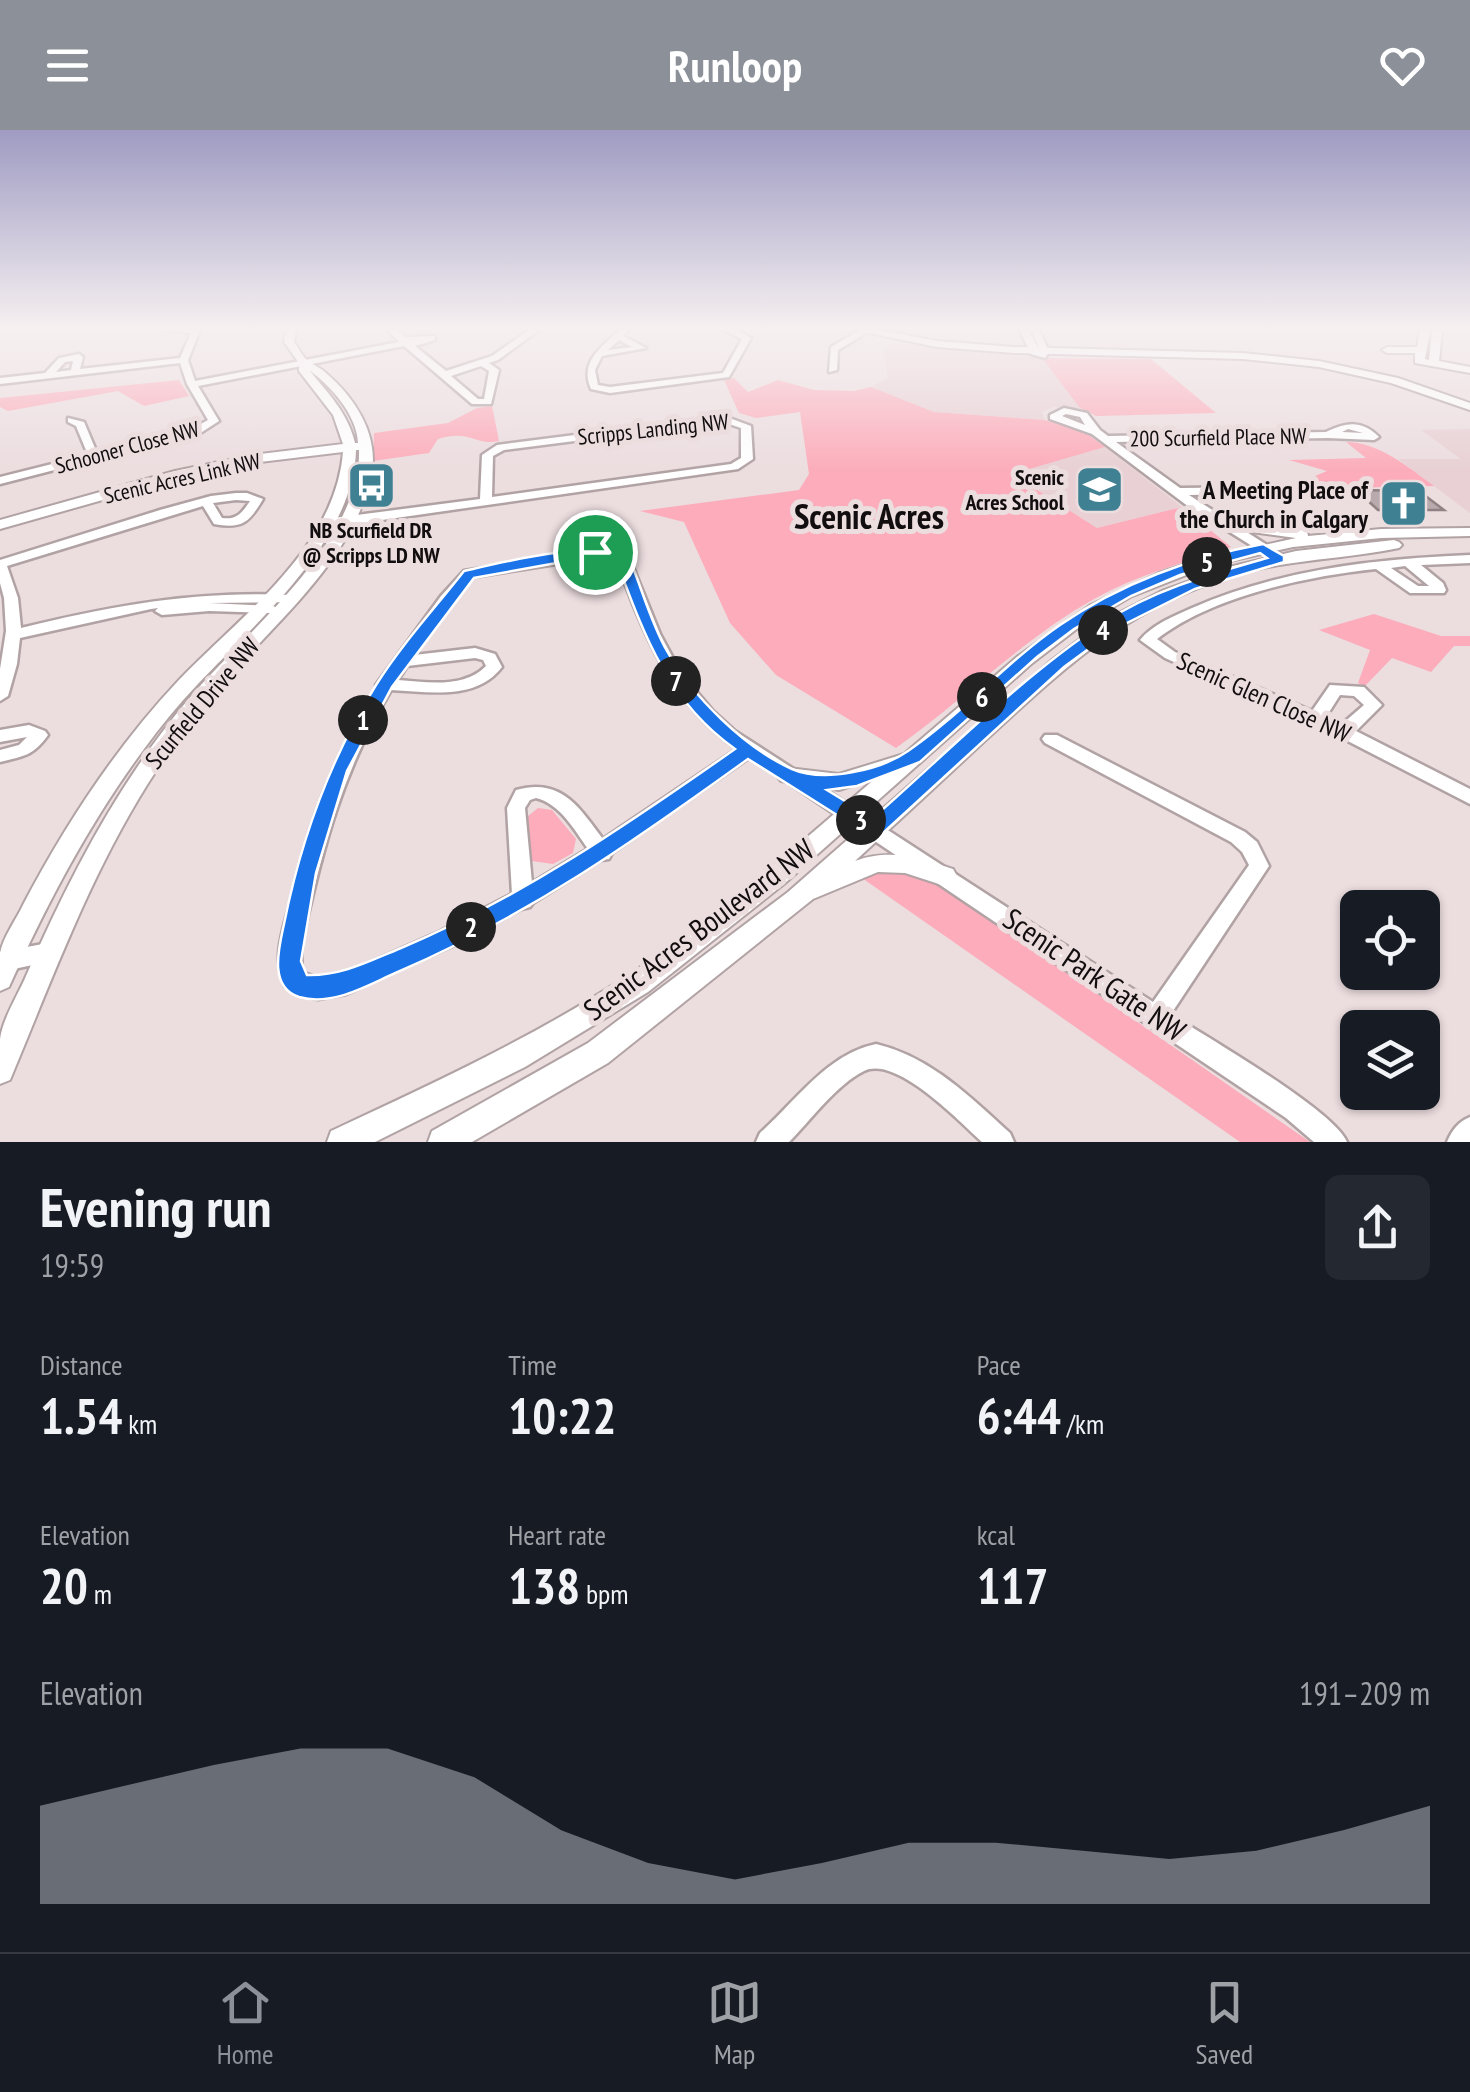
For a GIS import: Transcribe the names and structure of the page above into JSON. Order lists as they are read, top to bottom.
{
  "streets": {
    "street": [
      "Scripps Landing NW",
      "200 Scurfield Place NW",
      "Schooner Close NW",
      "Scenic Acres Link NW",
      "Scenic Glen Close NW",
      "Scurfield Drive NW",
      "Scenic Acres Boulevard NW",
      "Scenic Park Gate NW"
    ]
  },
  "crossings": [
    ["Scripps Landing NW", "Scurfield Drive NW"],
    ["Scenic Acres Link NW", "Scurfield Drive NW"],
    ["Scenic Acres Boulevard NW", "Scenic Park Gate NW"]
  ],
  "districts": ["Scenic Acres"],
  "places": {
    "bus stop": ["NB Scurfield DR @ Scripps LD NW"],
    "school or university": ["Scenic Acres School"],
    "church": ["A Meeting Place of the Church in Calgary"]
  },
  "page": {
    "header": "Runloop",
    "pins": [
      "5",
      "4",
      "7",
      "6",
      "1",
      "3",
      "2"
    ],
    "heading": ["Evening run", "19:59"],
    "stats": [
      ["Distance", "1.54 km"],
      ["Time", "10:22"],
      ["Pace", "6:44 /km"],
      ["Elevation", "20 m"],
      ["Heart rate", "138 bpm"],
      ["kcal", "117"]
    ],
    "chart": ["Elevation", "191–209 m"],
    "tabs": ["Home", "Map", "Saved"]
  }
}
